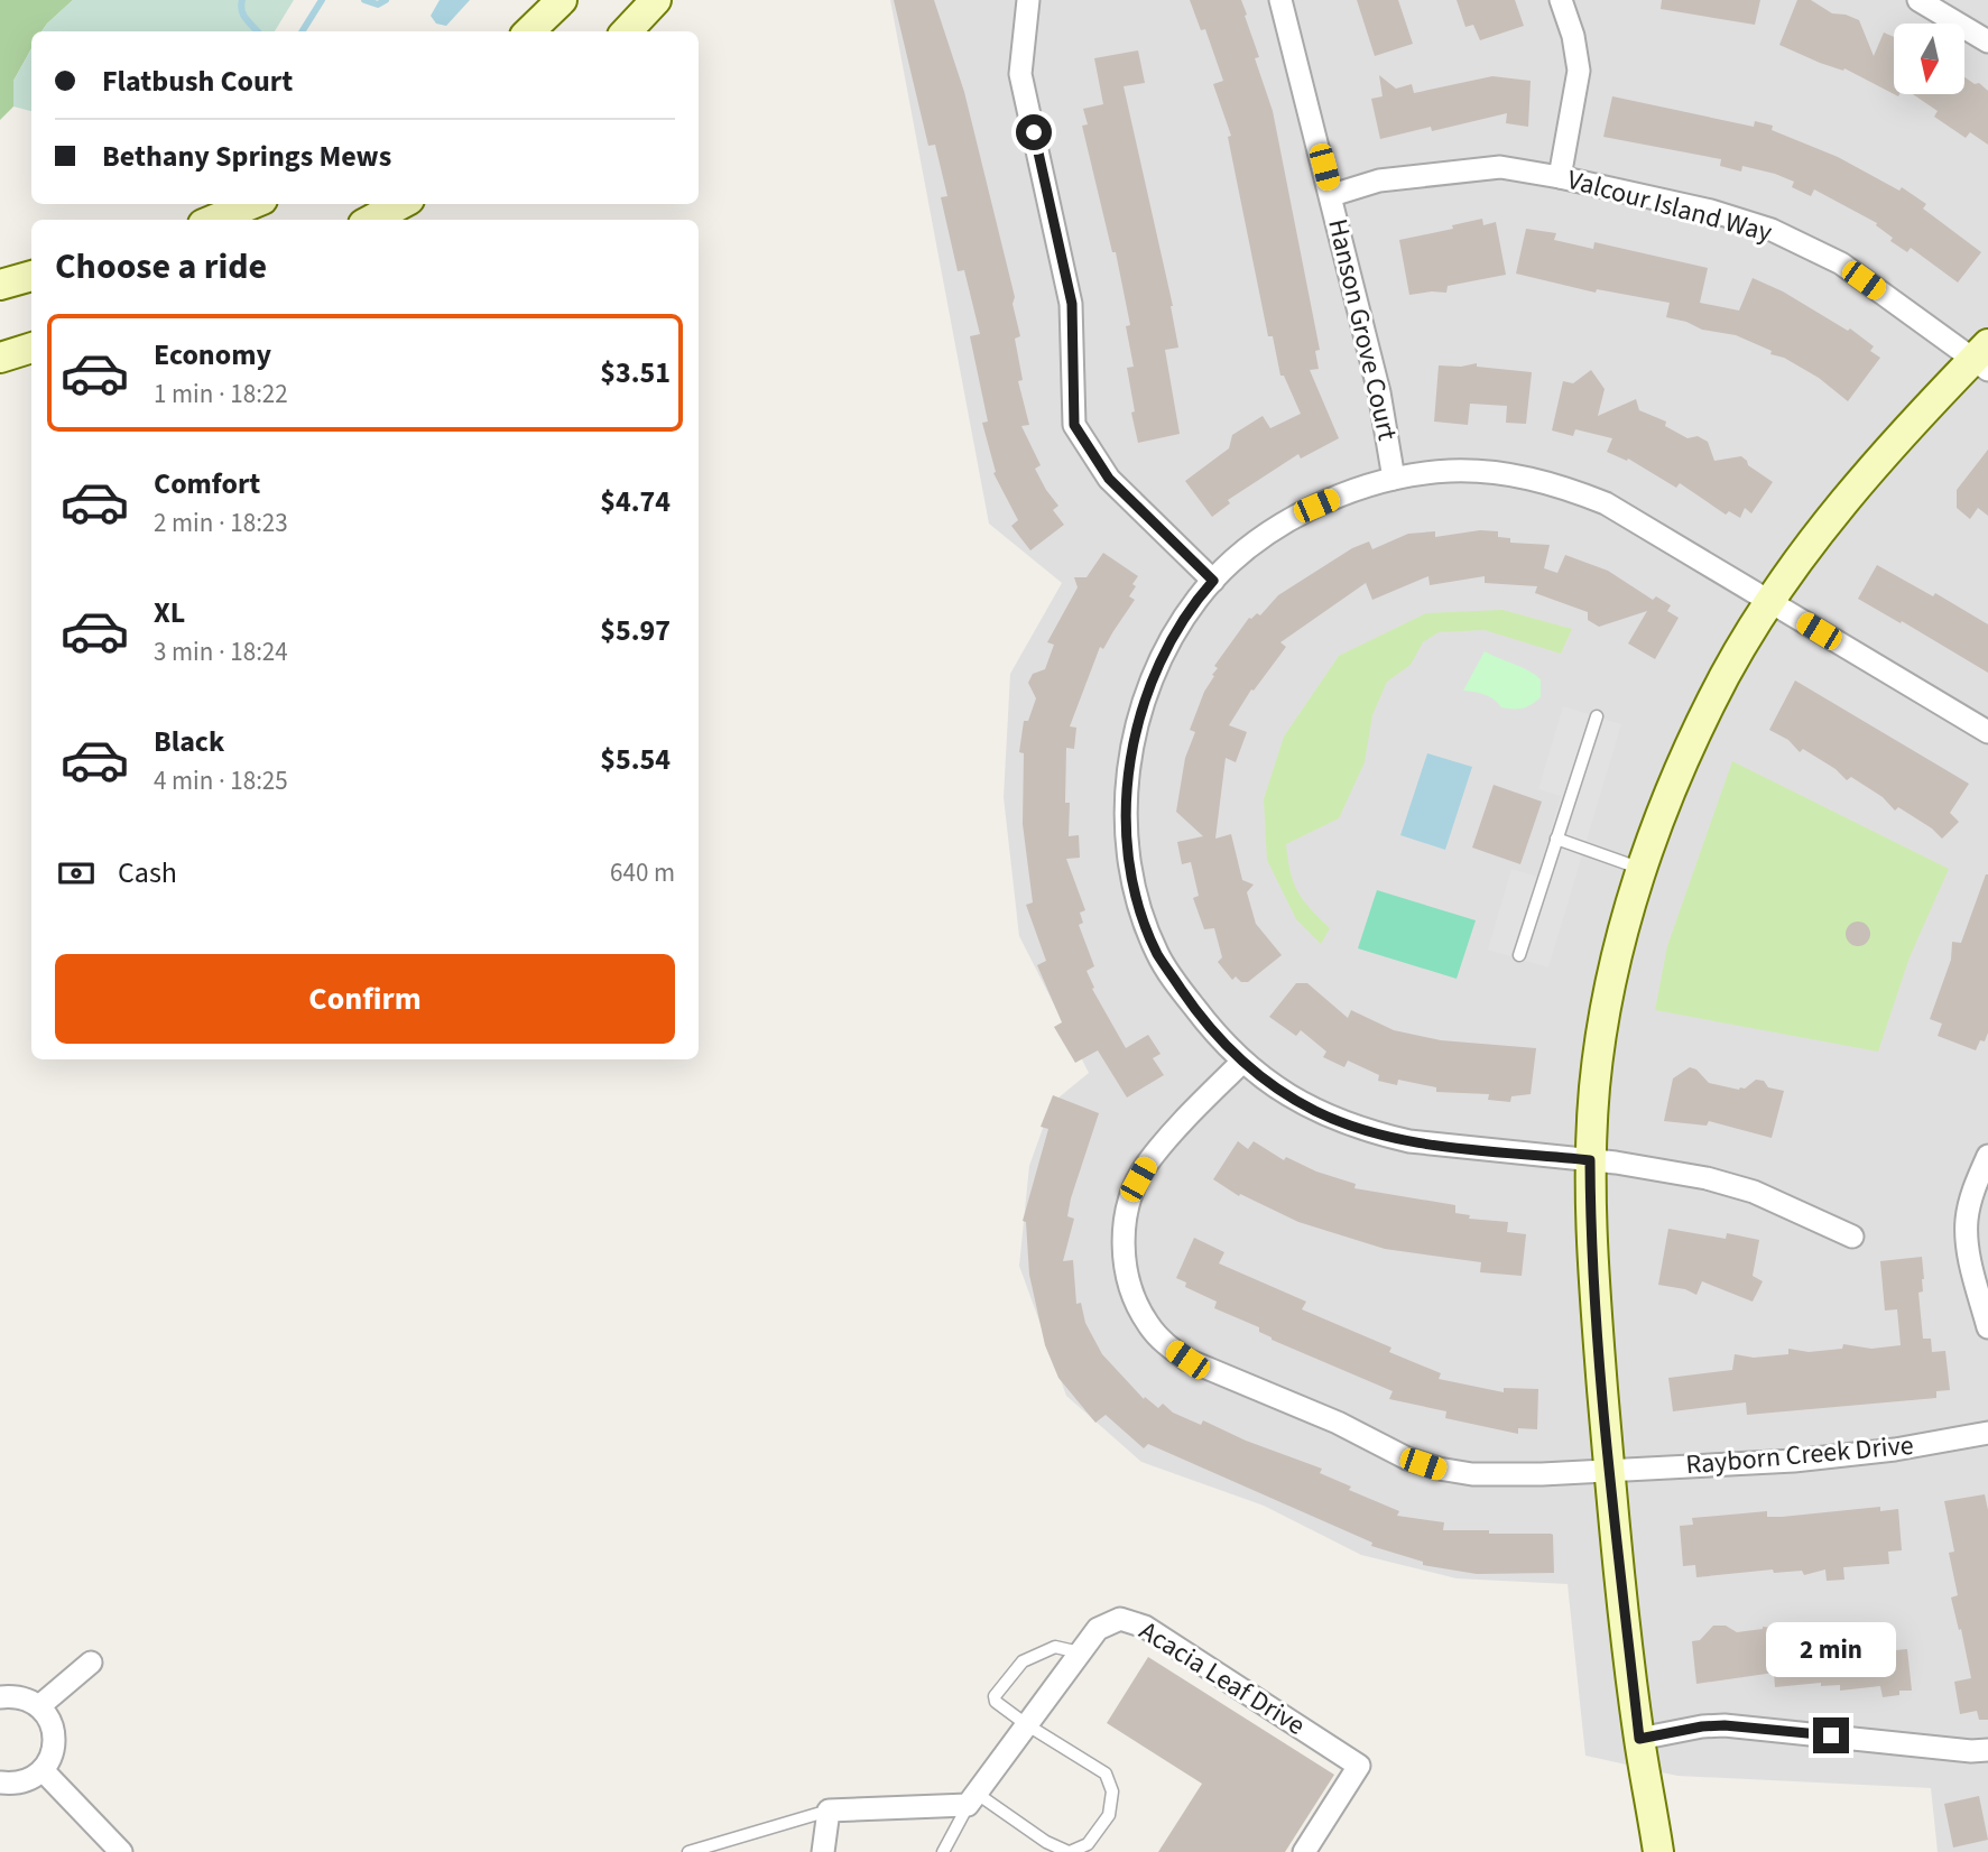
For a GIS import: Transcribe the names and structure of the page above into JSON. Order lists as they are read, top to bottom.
{
  "streets": {
    "street": [
      "Valcour Island Way",
      "Hanson Grove Court",
      "Rayborn Creek Drive",
      "Acacia Leaf Drive"
    ]
  },
  "crossings": [
    ["Valcour Island Way", "Hanson Grove Court"]
  ],
  "north": "bottom",
  "page": {
    "banner": ["Flatbush Court", "Bethany Springs Mews"],
    "heading": "Choose a ride",
    "list": [
      {
        "name": "Economy",
        "note": "1 min · 18:22",
        "value": "$3.51"
      },
      {
        "name": "Comfort",
        "note": "2 min · 18:23",
        "value": "$4.74"
      },
      {
        "name": "XL",
        "note": "3 min · 18:24",
        "value": "$5.97"
      },
      {
        "name": "Black",
        "note": "4 min · 18:25",
        "value": "$5.54"
      }
    ],
    "pay": ["Cash", "640 m"],
    "buttons": "Confirm",
    "bubble": "2 min"
  }
}
